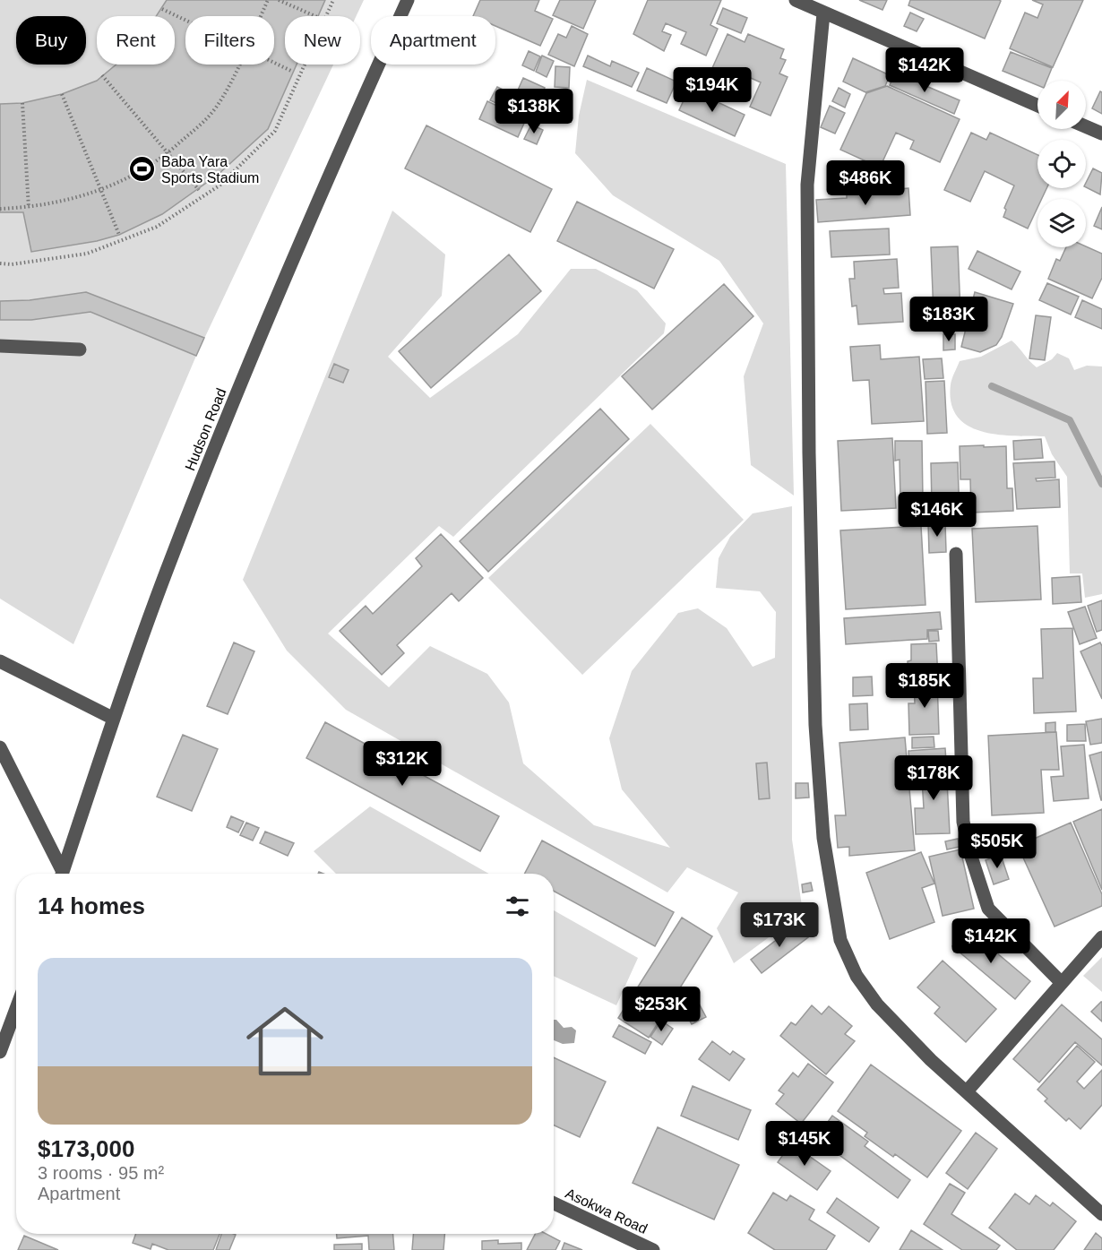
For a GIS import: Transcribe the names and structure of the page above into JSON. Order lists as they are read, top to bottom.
{
  "streets": {
    "street": ["Hudson Road", "Asokwa Road"]
  },
  "places": {
    "sports": ["Baba Yara Sports Stadium"]
  },
  "north": "top right",
  "page": {
    "chip": [
      "Buy",
      "Rent",
      "Filters",
      "New",
      "Apartment"
    ],
    "price": [
      "$142K",
      "$194K",
      "$138K",
      "$486K",
      "$183K",
      "$146K",
      "$185K",
      "$312K",
      "$178K",
      "$505K",
      "$173K",
      "$142K",
      "$253K",
      "$145K"
    ],
    "heading": "14 homes",
    "list": [
      {
        "name": "$173,000",
        "note": "3 rooms · 95 m² · Apartment"
      }
    ]
  }
}
